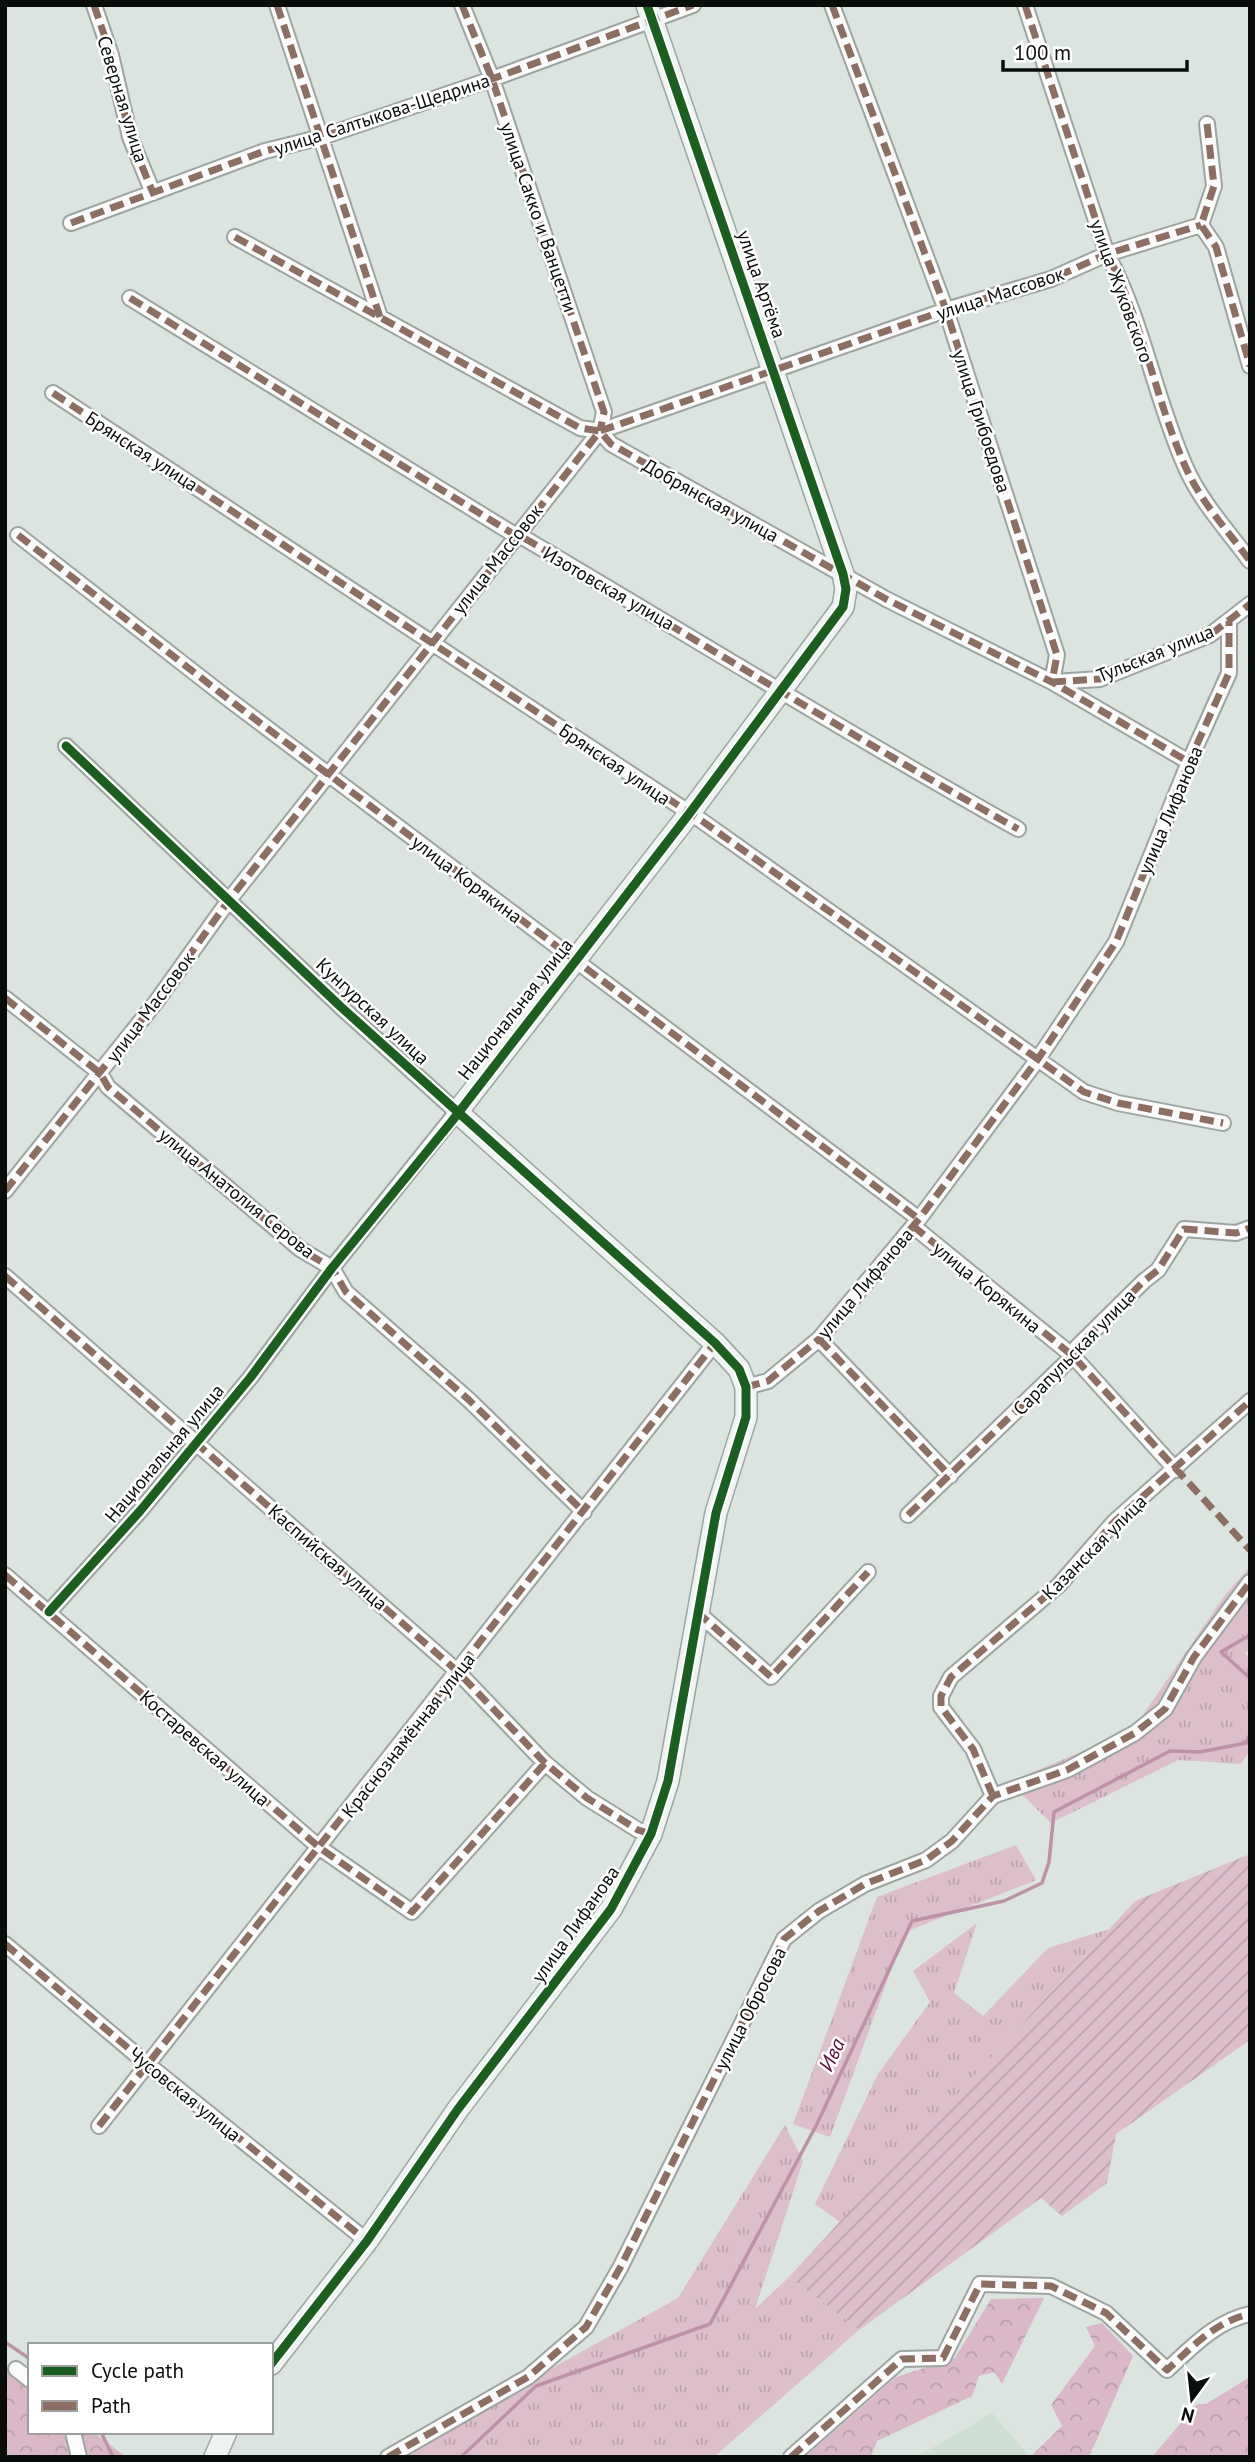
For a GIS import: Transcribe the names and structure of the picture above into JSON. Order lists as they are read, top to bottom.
{
  "streets": {
    "street": [
      "Северная улица",
      "улица Салтыкова-Щедрина",
      "улица Сакко и Ванцетти",
      "улица Артёма",
      "улица Жуковского",
      "улица Массовок",
      "улица Грибоедова",
      "Брянская улица",
      "Добрянская улица",
      "Изотовская улица",
      "Тульская улица",
      "улица Лифанова",
      "улица Корякина",
      "Национальная улица",
      "Кунгурская улица",
      "улица Анатолия Серова",
      "Сарапульская улица",
      "Казанская улица",
      "Каспийская улица",
      "Краснознамённая улица",
      "Костаревская улица",
      "улица Обросова",
      "Чусовская улица"
    ]
  },
  "crossings": [
    ["Северная улица", "улица Салтыкова-Щедрина"],
    ["улица Салтыкова-Щедрина", "улица Сакко и Ванцетти"],
    ["улица Салтыкова-Щедрина", "улица Артёма"],
    ["улица Сакко и Ванцетти", "улица Массовок"],
    ["улица Сакко и Ванцетти", "Добрянская улица"],
    ["улица Артёма", "улица Массовок"],
    ["улица Артёма", "Добрянская улица"],
    ["улица Артёма", "Национальная улица"],
    ["улица Жуковского", "улица Массовок"],
    ["улица Массовок", "улица Грибоедова"],
    ["улица Массовок", "Брянская улица"],
    ["улица Массовок", "Добрянская улица"],
    ["улица Массовок", "Изотовская улица"],
    ["улица Массовок", "улица Корякина"],
    ["улица Массовок", "Кунгурская улица"],
    ["улица Массовок", "улица Анатолия Серова"],
    ["улица Грибоедова", "Добрянская улица"],
    ["улица Грибоедова", "Тульская улица"],
    ["Брянская улица", "улица Лифанова"],
    ["Брянская улица", "Национальная улица"],
    ["Добрянская улица", "Тульская улица"],
    ["Добрянская улица", "улица Лифанова"],
    ["Добрянская улица", "Национальная улица"],
    ["Изотовская улица", "Национальная улица"],
    ["Тульская улица", "улица Лифанова"],
    ["улица Лифанова", "улица Корякина"],
    ["улица Лифанова", "Кунгурская улица"],
    ["улица Лифанова", "Каспийская улица"],
    ["улица Лифанова", "Чусовская улица"],
    ["улица Корякина", "Национальная улица"],
    ["улица Корякина", "Сарапульская улица"],
    ["улица Корякина", "Казанская улица"],
    ["Национальная улица", "Кунгурская улица"],
    ["Национальная улица", "улица Анатолия Серова"],
    ["Национальная улица", "Каспийская улица"],
    ["Национальная улица", "Костаревская улица"],
    ["Кунгурская улица", "Краснознамённая улица"],
    ["улица Анатолия Серова", "Краснознамённая улица"],
    ["Казанская улица", "улица Обросова"],
    ["Каспийская улица", "Краснознамённая улица"],
    ["Каспийская улица", "Костаревская улица"],
    ["Краснознамённая улица", "Костаревская улица"],
    ["Краснознамённая улица", "Чусовская улица"]
  ],
  "water": ["Ива"],
  "legend": ["Cycle path", "Path"],
  "scale_bar": "100 m",
  "north": "bottom"
}
